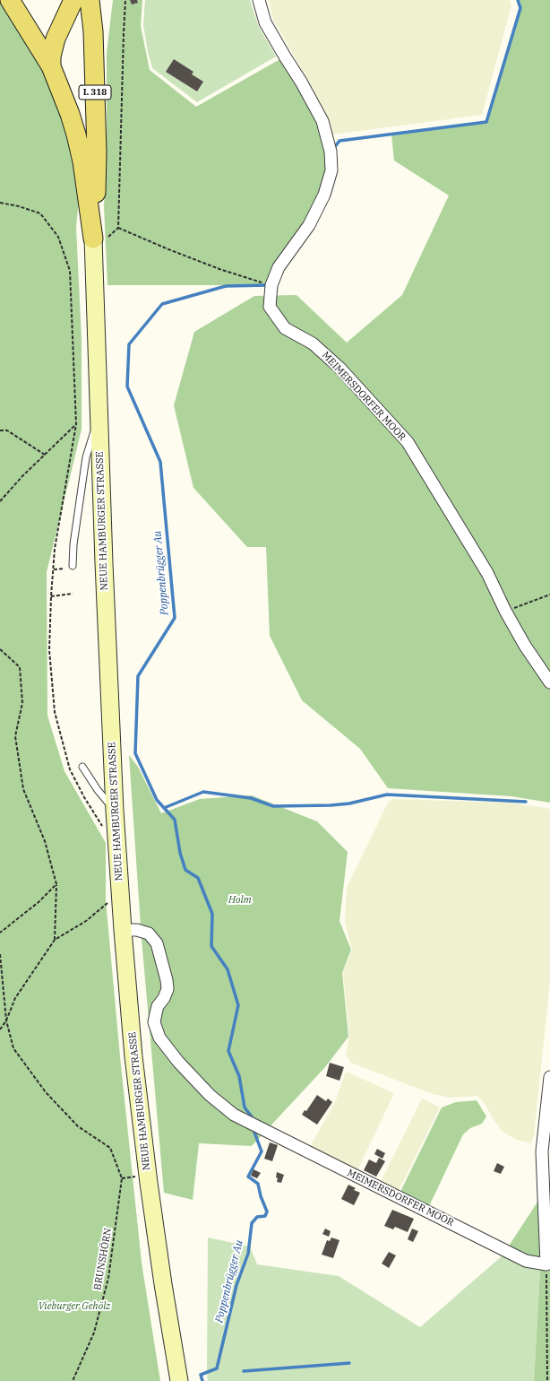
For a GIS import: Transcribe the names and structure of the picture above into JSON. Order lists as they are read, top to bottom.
{
  "streets": {
    "main road": ["L 318", "NEUE HAMBURGER STRASSE"],
    "street": ["MEIMERSDORFER MOOR"],
    "path": ["BRUNSHÖRN"]
  },
  "crossings": [
    ["L 318", "NEUE HAMBURGER STRASSE"],
    ["MEIMERSDORFER MOOR", "NEUE HAMBURGER STRASSE"]
  ],
  "water": ["Poppenbrügger Au"],
  "parks": ["Holm", "Vieburger Gehölz"]
}
